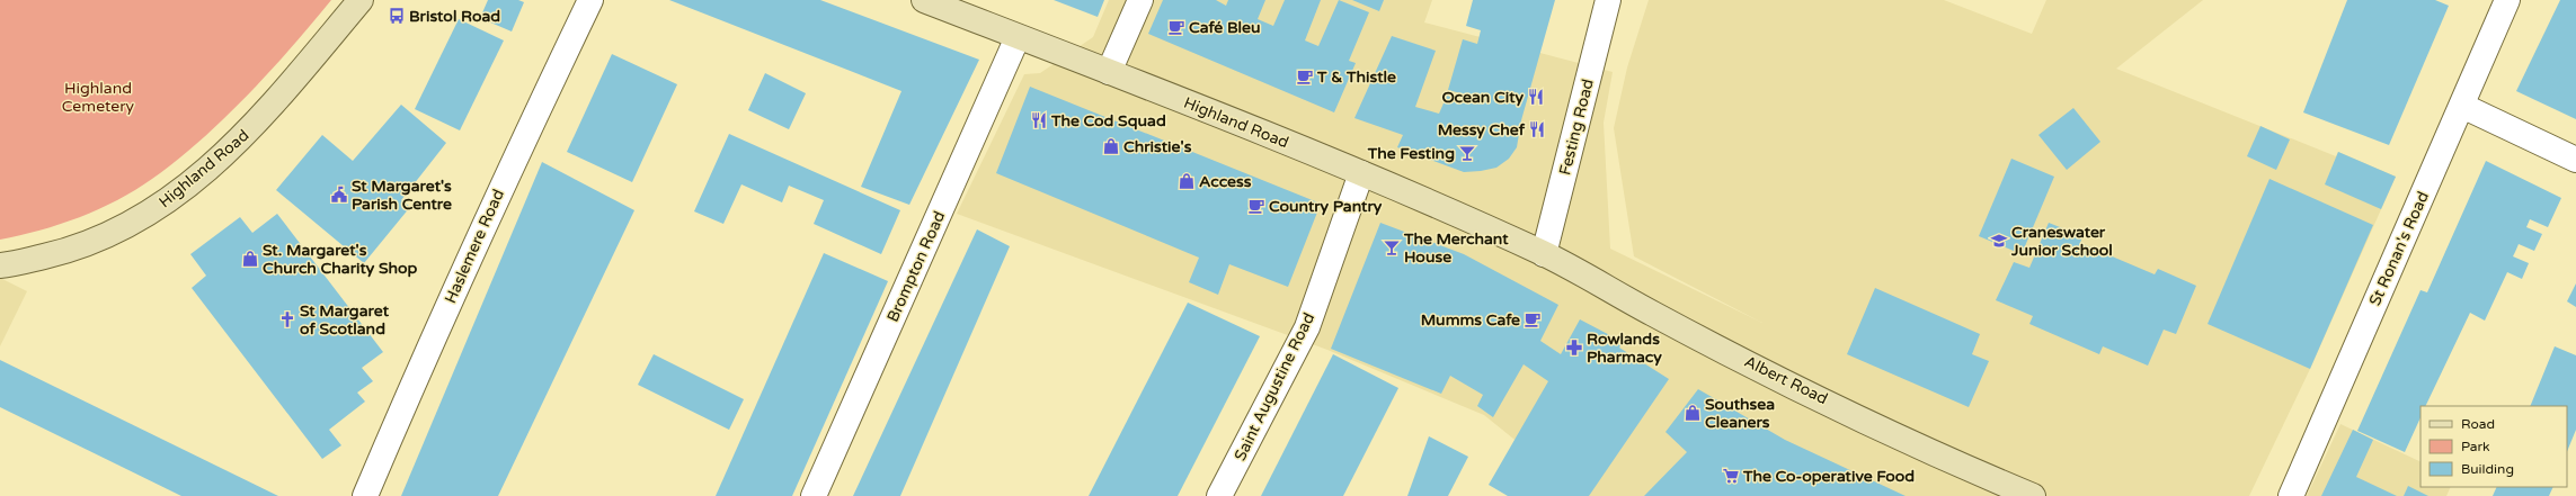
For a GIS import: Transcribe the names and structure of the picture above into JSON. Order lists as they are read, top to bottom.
{
  "streets": {
    "main road": ["Highland Road", "Albert Road"],
    "street": [
      "Festing Road",
      "Haslemere Road",
      "St Ronan's Road",
      "Brompton Road",
      "Saint Augustine Road"
    ]
  },
  "crossings": [
    ["Highland Road", "Festing Road"],
    ["Highland Road", "Brompton Road"],
    ["Highland Road", "Albert Road"],
    ["Highland Road", "Saint Augustine Road"],
    ["Festing Road", "Albert Road"]
  ],
  "parks": ["Highland Cemetery"],
  "places": {
    "bus stop": ["Bristol Road"],
    "cafe": [
      "Café Bleu",
      "T & Thistle",
      "Country Pantry",
      "Mumms Cafe"
    ],
    "restaurant": ["Ocean City", "The Cod Squad", "Messy Chef"],
    "shop": [
      "Christie's",
      "Access",
      "St. Margaret's Church Charity Shop",
      "Southsea Cleaners"
    ],
    "bar": ["The Festing", "The Merchant House"],
    "public building": ["St Margaret's Parish Centre"],
    "school or university": ["Craneswater Junior School"],
    "church": ["St Margaret of Scotland"],
    "pharmacy": ["Rowlands Pharmacy"],
    "supermarket": ["The Co-operative Food"]
  },
  "legend": ["Road", "Park", "Building"]
}
